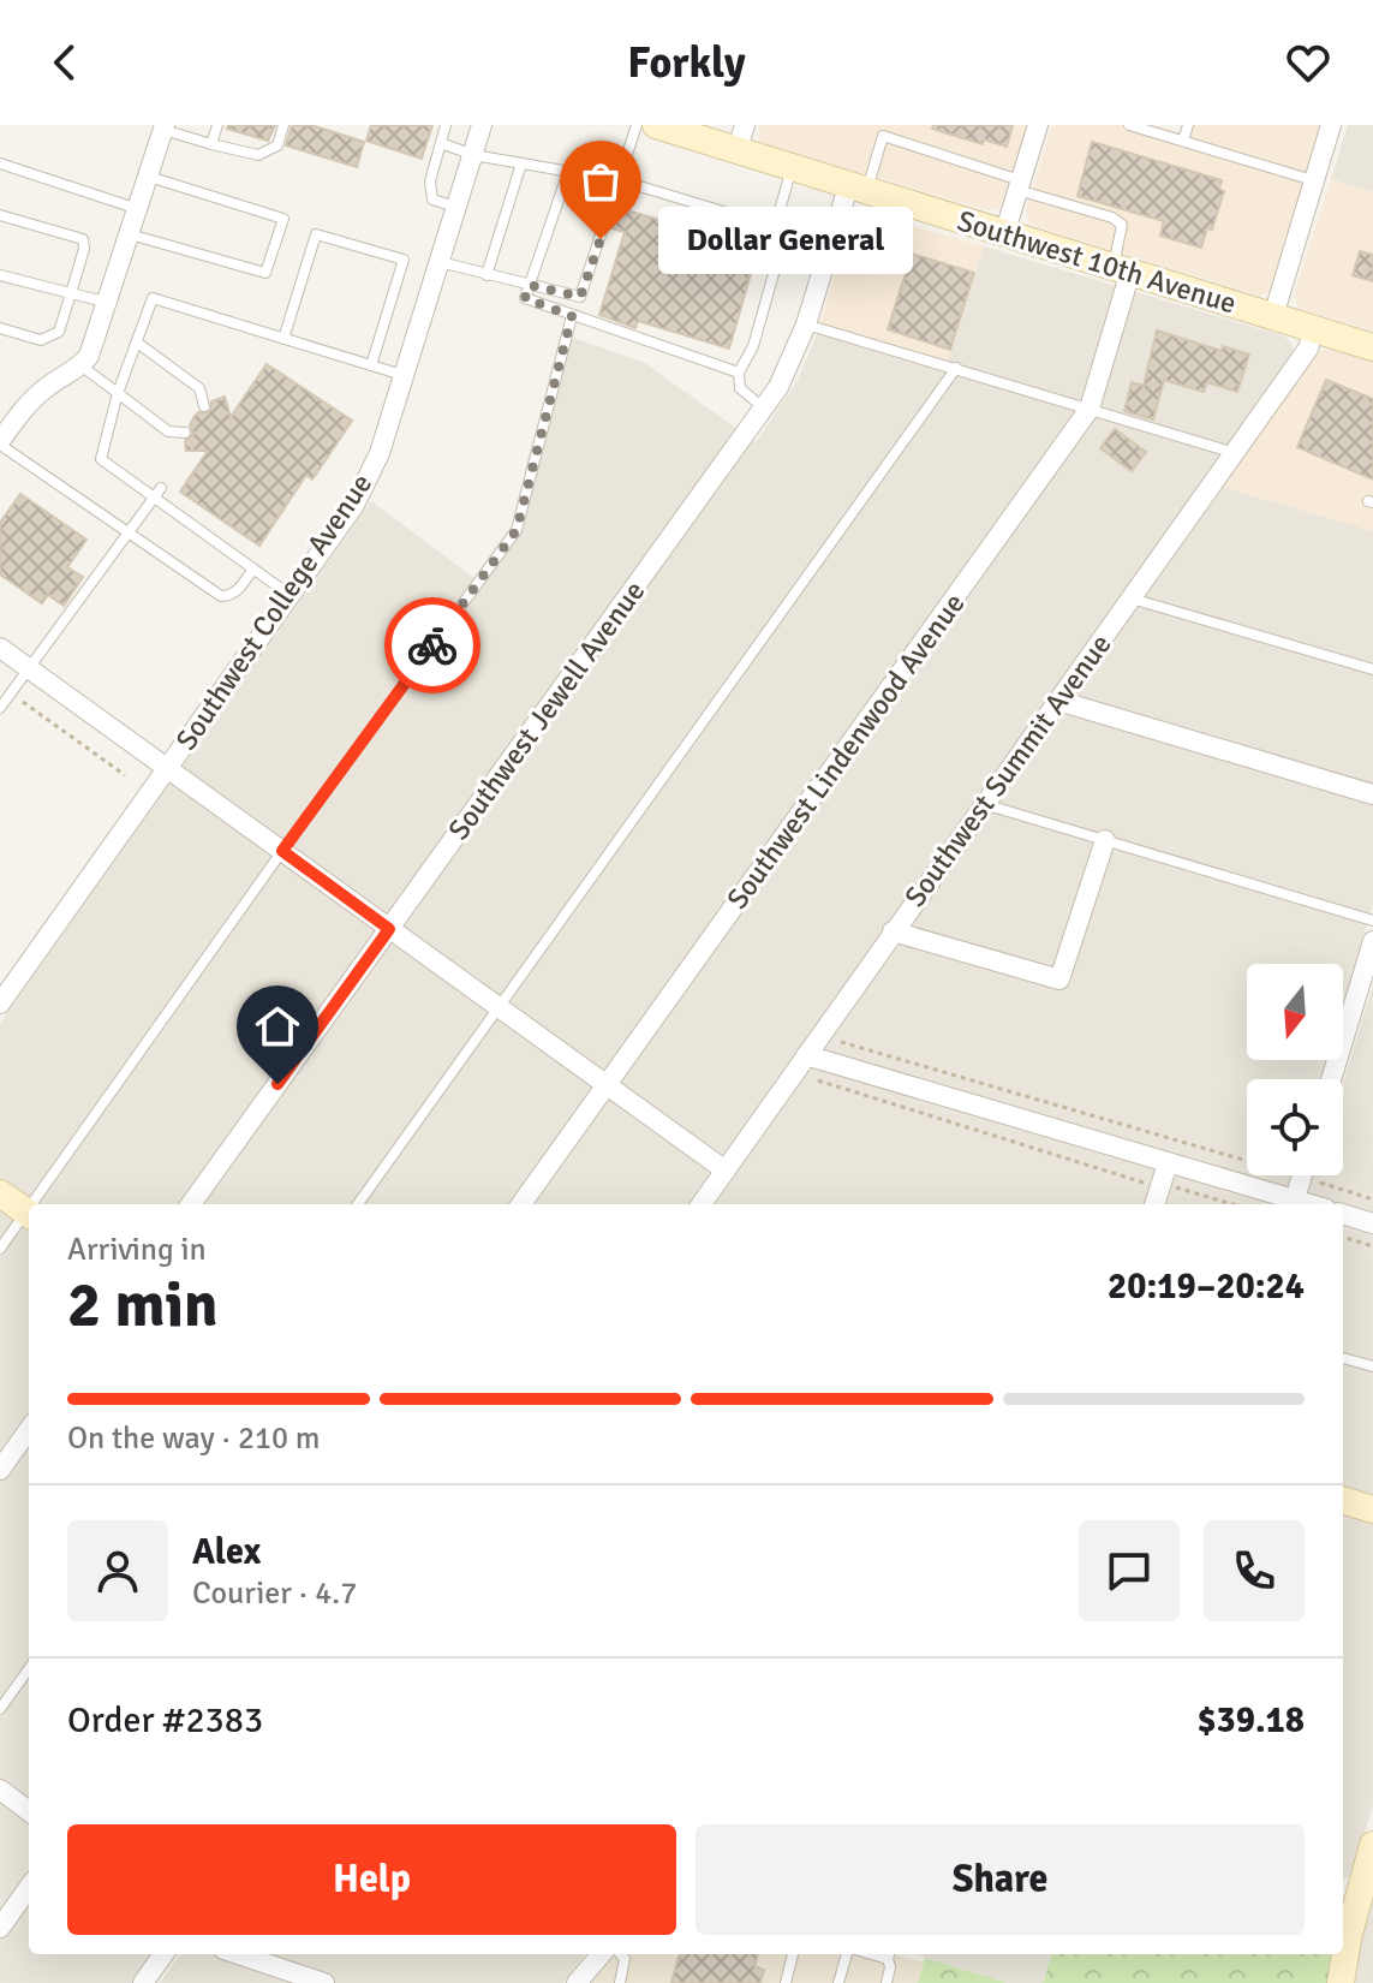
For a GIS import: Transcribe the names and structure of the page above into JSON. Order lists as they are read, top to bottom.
{
  "streets": {
    "main road": ["Southwest 10th Avenue"],
    "street": [
      "Southwest College Avenue",
      "Southwest Jewell Avenue",
      "Southwest Lindenwood Avenue",
      "Southwest Summit Avenue"
    ]
  },
  "crossings": [
    ["Southwest 10th Avenue", "Southwest Jewell Avenue"],
    ["Southwest 10th Avenue", "Southwest Lindenwood Avenue"],
    ["Southwest 10th Avenue", "Southwest Summit Avenue"]
  ],
  "places": ["Dollar General"],
  "north": "bottom",
  "page": {
    "header": "Forkly",
    "bubble": "Dollar General",
    "heading": ["2 min", "Arriving in", "20:19–20:24"],
    "panel": [
      "Alex",
      "Courier · 4.7",
      "Order #2383",
      "$39.18"
    ],
    "bar": "On the way · 210 m",
    "buttons": ["Help", "Share"]
  }
}
